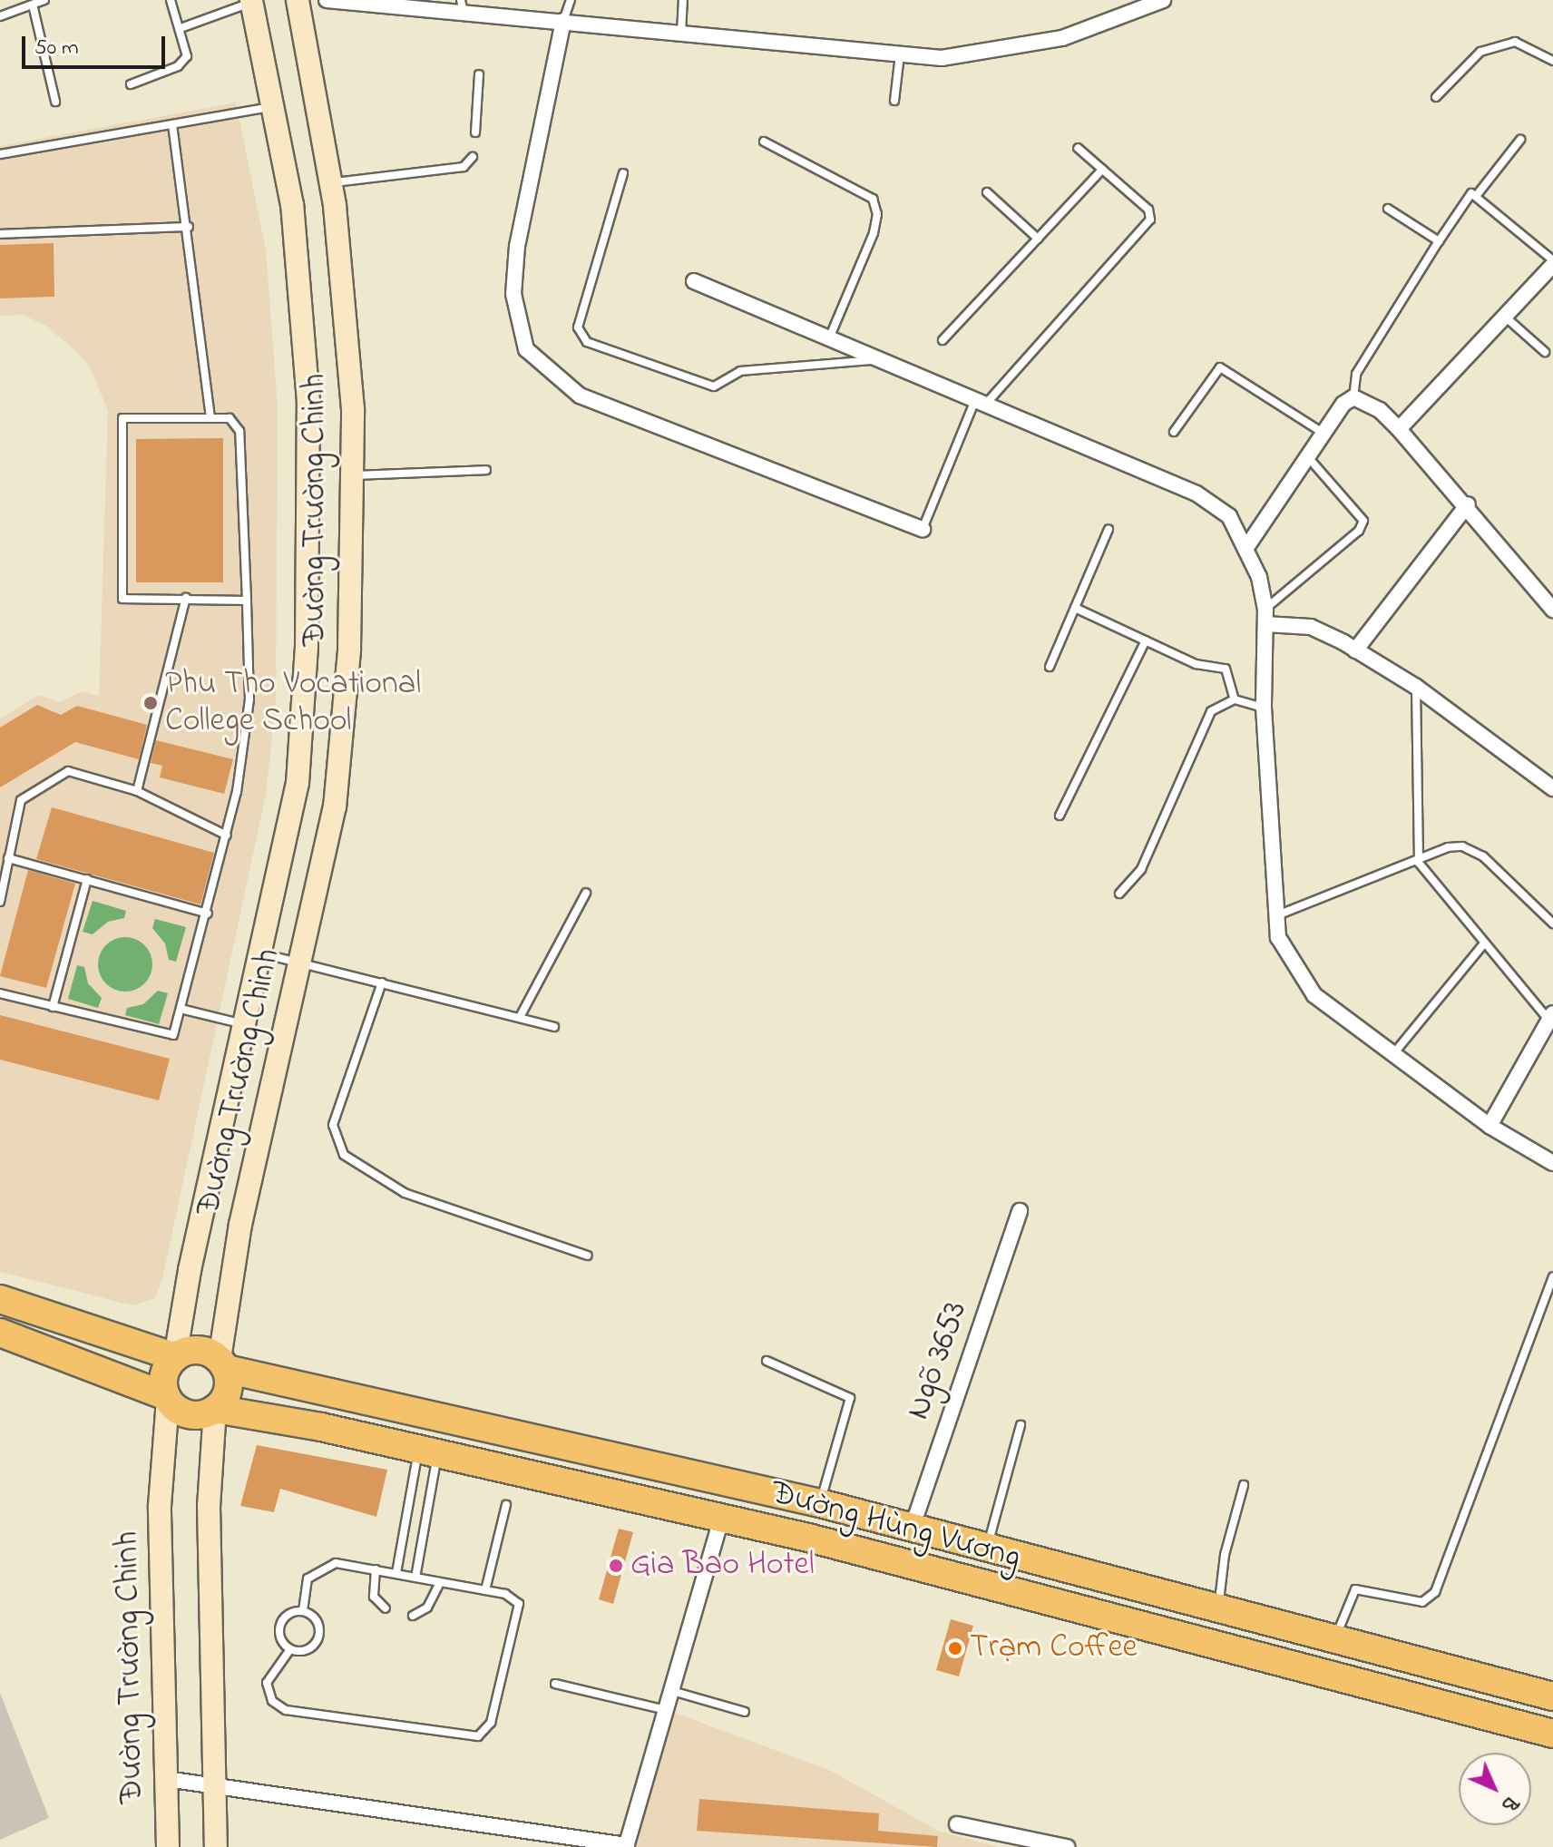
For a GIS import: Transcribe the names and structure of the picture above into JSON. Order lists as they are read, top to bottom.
{
  "streets": {
    "highway": ["Đường Hùng Vương"],
    "main road": ["Đường Trường Chinh"],
    "street": ["Ngõ 3653"]
  },
  "crossings": [
    ["Đường Trường Chinh", "Đường Hùng Vương"],
    ["Ngõ 3653", "Đường Hùng Vương"]
  ],
  "places": ["Phu Tho Vocational College School", "Gia Bao Hotel", "Trạm Coffee"],
  "scale_bar": "50 m",
  "north": "bottom right"
}
